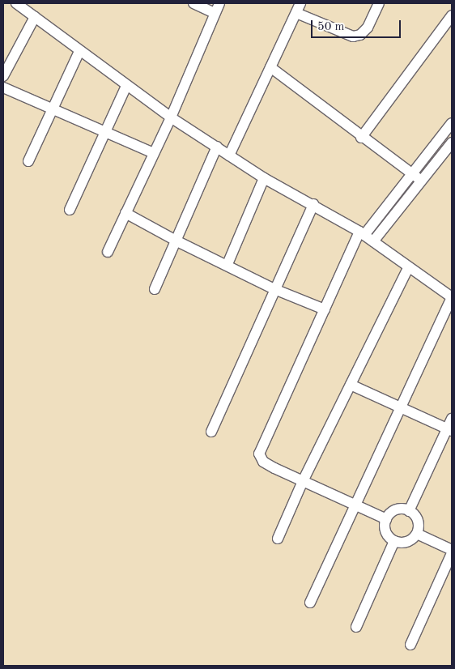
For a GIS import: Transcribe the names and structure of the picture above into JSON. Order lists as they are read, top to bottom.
{
  "scale_bar": "50 m"
}
